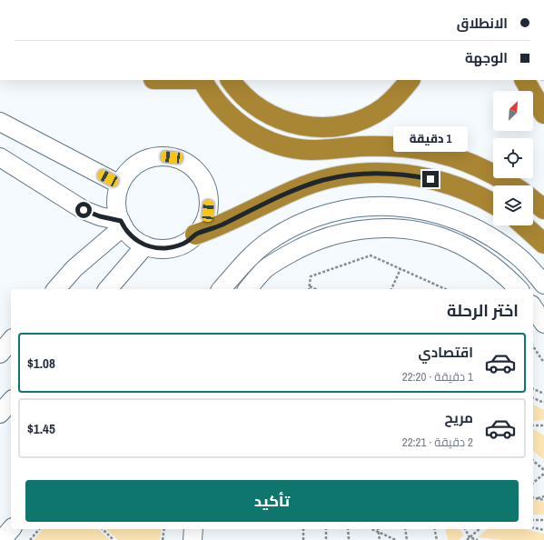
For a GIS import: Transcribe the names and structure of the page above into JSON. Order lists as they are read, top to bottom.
{
  "north": "top right",
  "page": {
    "banner": ["الانطلاق", "الوجهة"],
    "bubble": "1 دقيقة",
    "heading": "اختر الرحلة",
    "list": [
      {
        "name": "اقتصادي",
        "note": "1 دقيقة · 22:20",
        "value": "$1.08"
      },
      {
        "name": "مريح",
        "note": "2 دقيقة · 22:21",
        "value": "$1.45"
      }
    ],
    "buttons": "تأكيد"
  }
}
